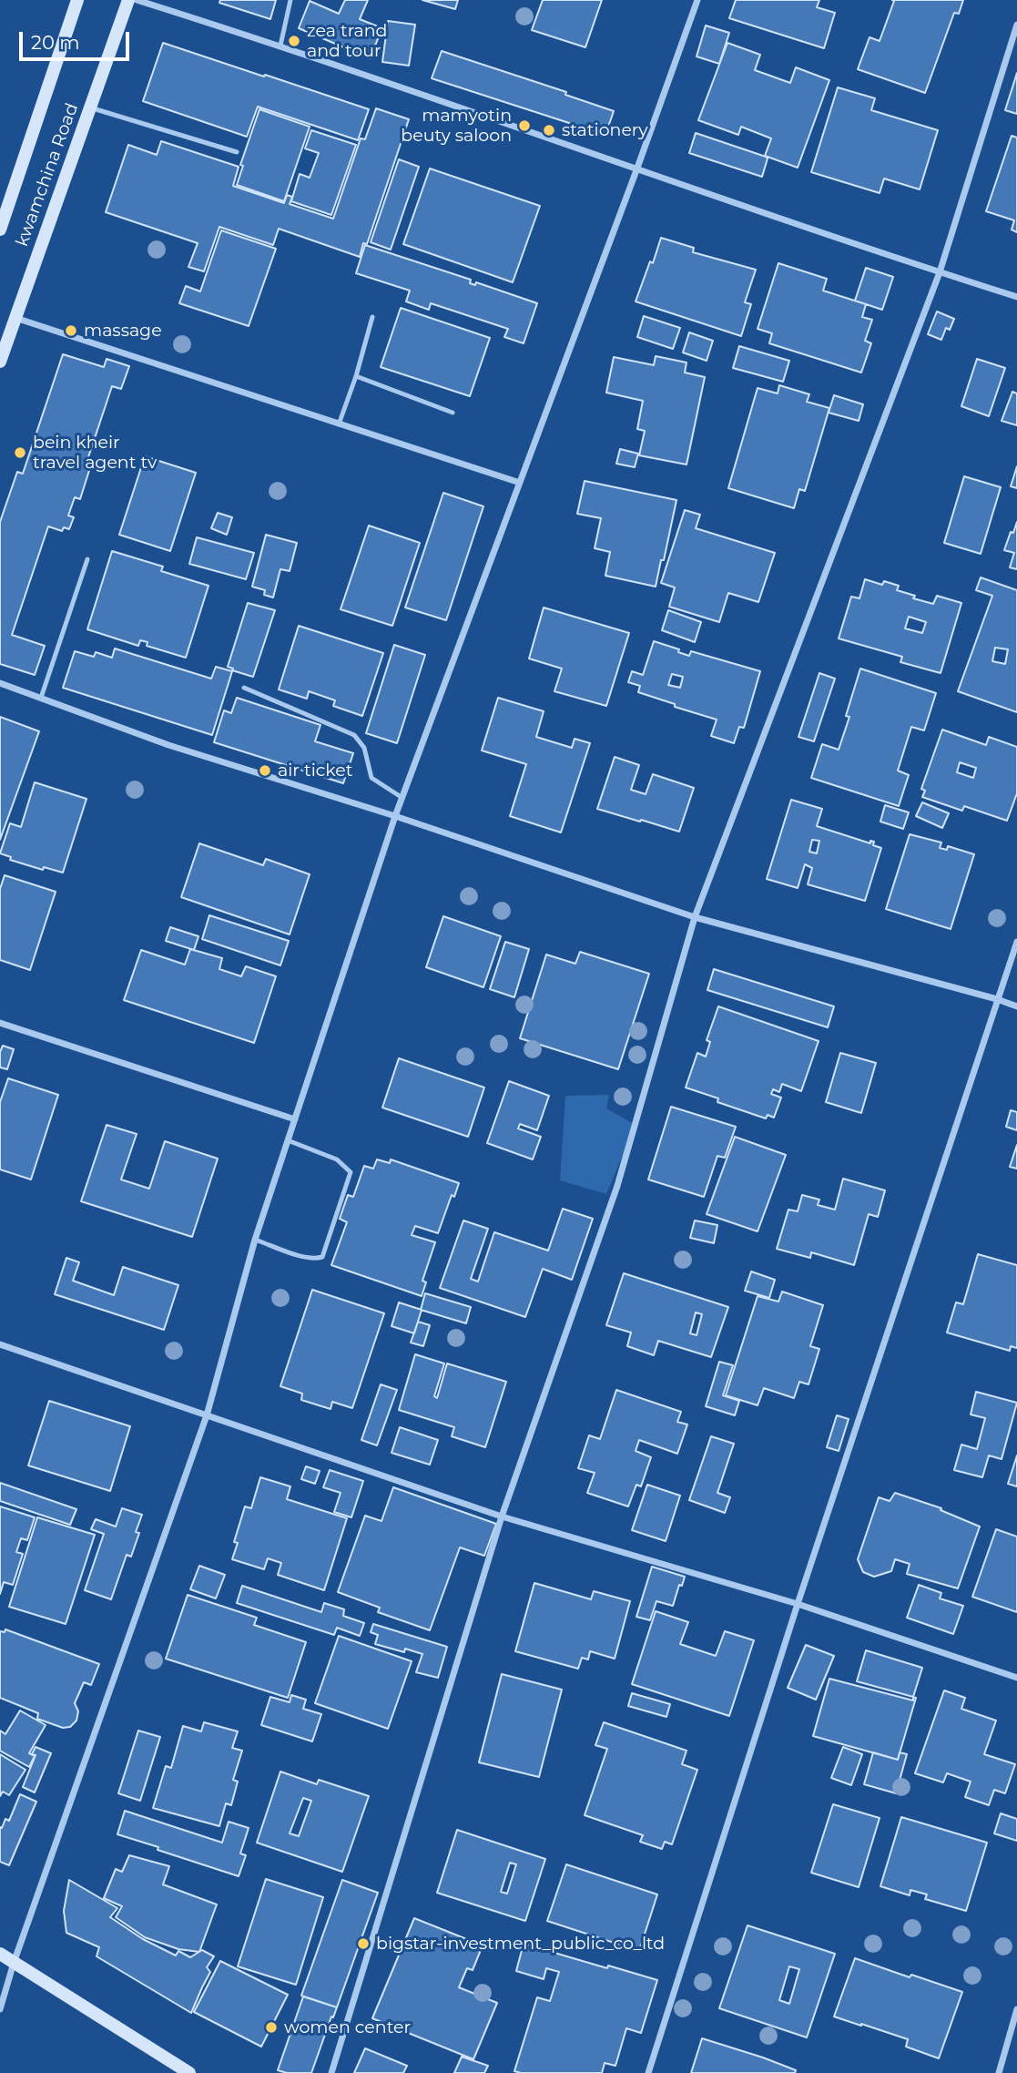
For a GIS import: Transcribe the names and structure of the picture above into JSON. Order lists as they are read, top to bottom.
{
  "streets": {
    "main road": ["kwamchina Road"]
  },
  "places": [
    "zea trand and tour",
    "mamyotin beuty saloon",
    "stationery",
    "massage",
    "bein kheir travel agent tv",
    "air ticket",
    "bigstar-investment_public_co_ltd",
    "women center"
  ],
  "scale_bar": "20 m"
}
